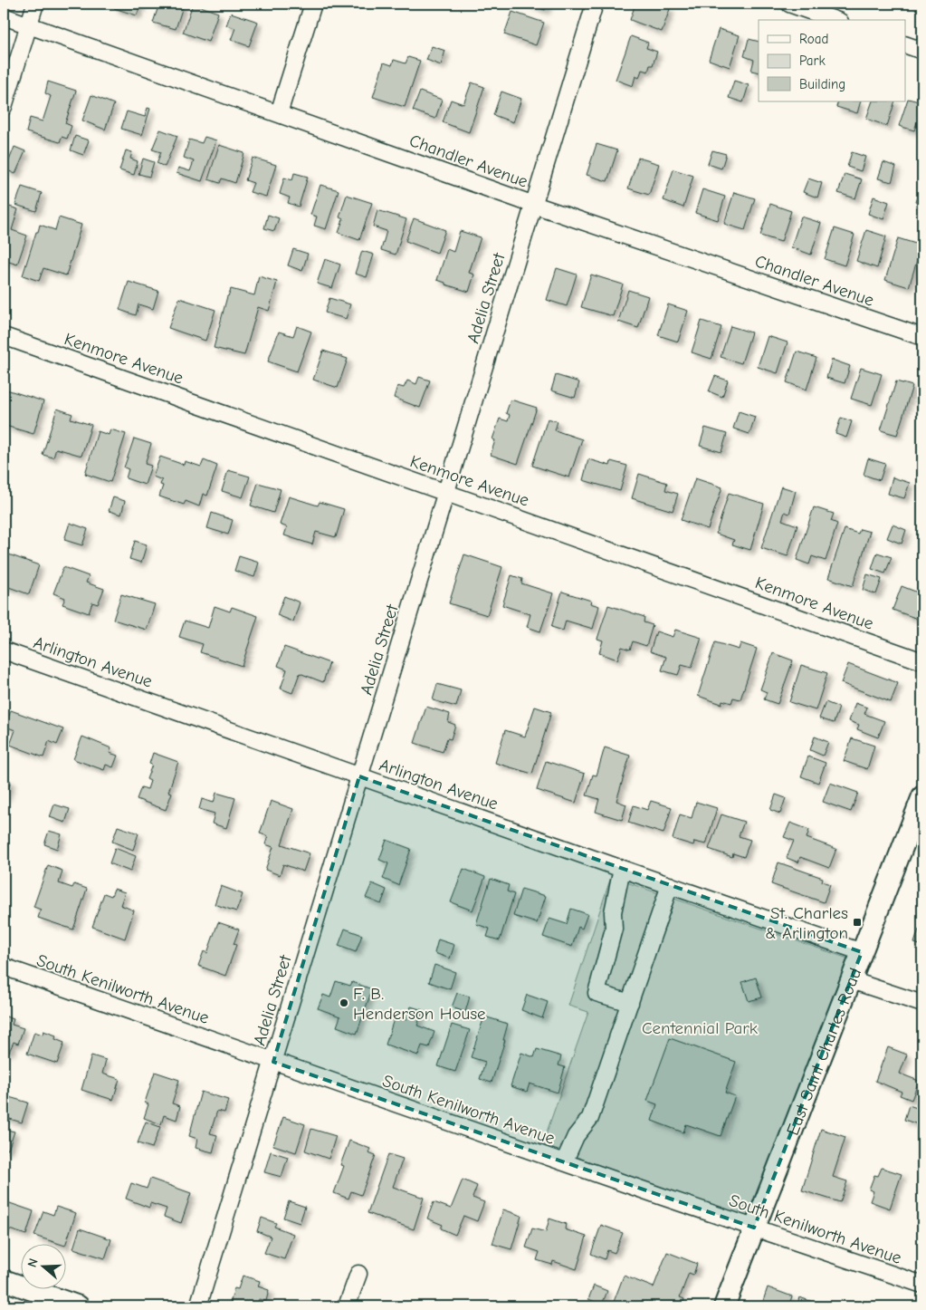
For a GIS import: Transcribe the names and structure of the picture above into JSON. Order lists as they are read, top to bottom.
{
  "streets": {
    "main road": ["East Saint Charles Road"],
    "street": [
      "Chandler Avenue",
      "Adelia Street",
      "Kenmore Avenue",
      "Arlington Avenue",
      "South Kenilworth Avenue"
    ]
  },
  "crossings": [
    ["Chandler Avenue", "Adelia Street"],
    ["Adelia Street", "Kenmore Avenue"],
    ["Adelia Street", "Arlington Avenue"],
    ["Adelia Street", "South Kenilworth Avenue"],
    ["Arlington Avenue", "East Saint Charles Road"],
    ["South Kenilworth Avenue", "East Saint Charles Road"]
  ],
  "parks": ["Centennial Park"],
  "places": {
    "transit": ["St. Charles & Arlington"],
    "other": ["F. B. Henderson House"]
  },
  "legend": ["Road", "Park", "Building"],
  "north": "left"
}
